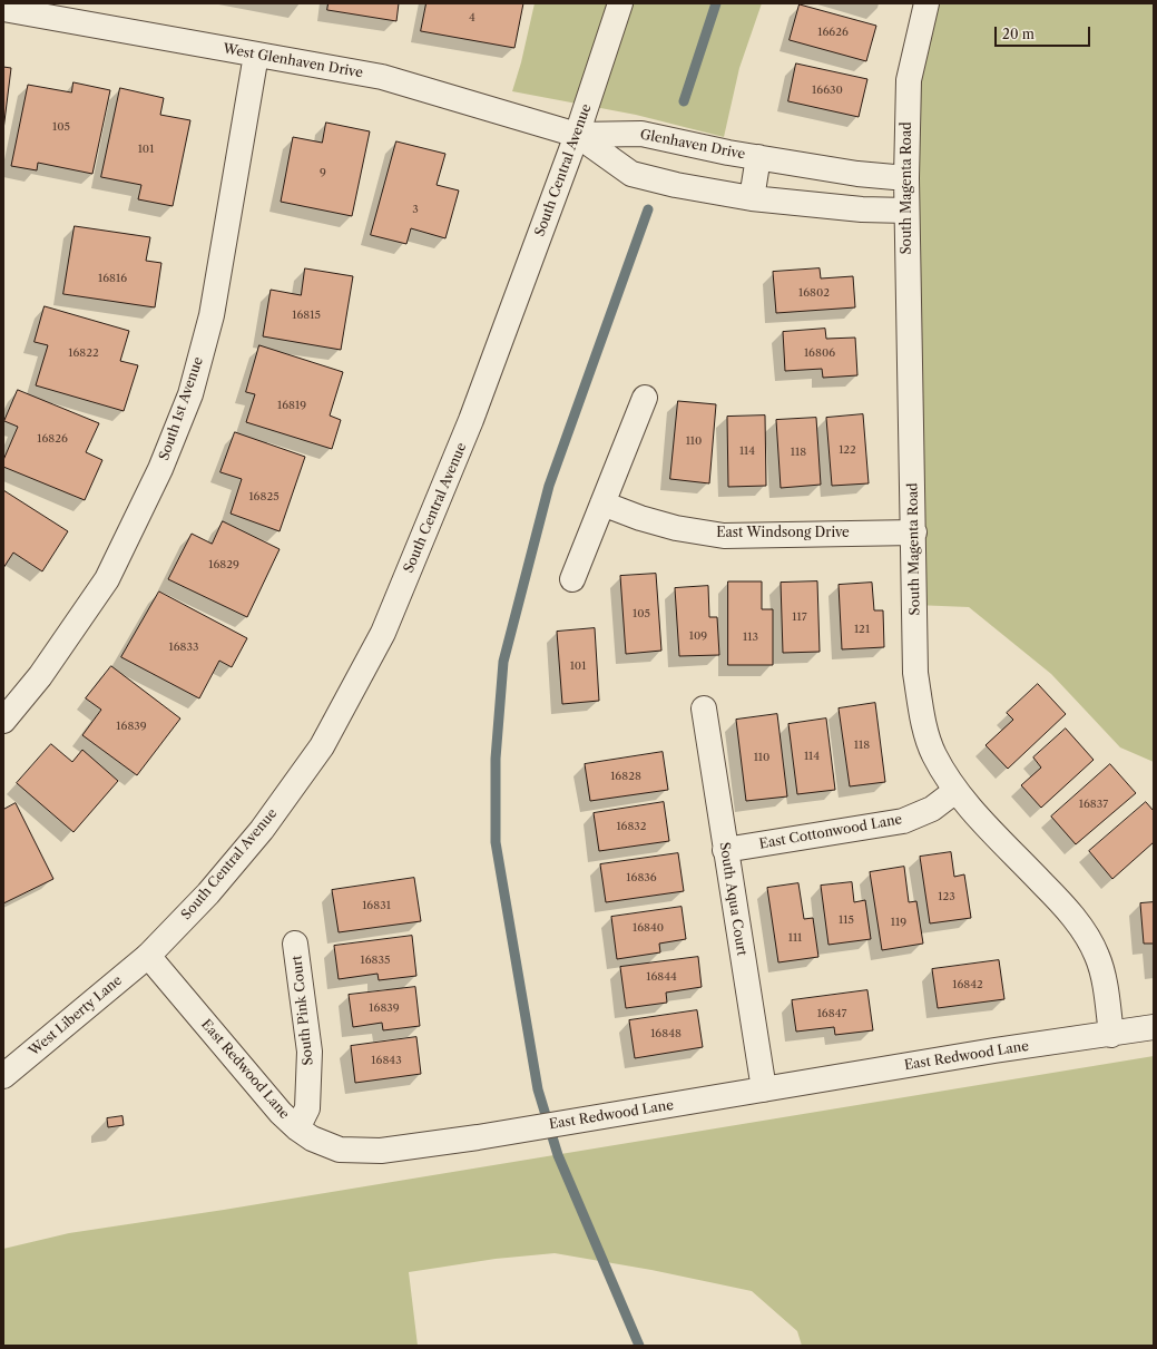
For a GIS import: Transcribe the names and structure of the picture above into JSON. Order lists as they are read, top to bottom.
{
  "streets": {
    "street": [
      "West Glenhaven Drive",
      "Glenhaven Drive",
      "South Central Avenue",
      "South Magenta Road",
      "South 1st Avenue",
      "East Windsong Drive",
      "East Cottonwood Lane",
      "South Aqua Court",
      "South Pink Court",
      "West Liberty Lane",
      "East Redwood Lane"
    ]
  },
  "crossings": [
    ["West Glenhaven Drive", "Glenhaven Drive"],
    ["West Glenhaven Drive", "South Central Avenue"],
    ["West Glenhaven Drive", "South 1st Avenue"],
    ["Glenhaven Drive", "South Central Avenue"],
    ["Glenhaven Drive", "South Magenta Road"],
    ["South Central Avenue", "West Liberty Lane"],
    ["South Central Avenue", "East Redwood Lane"],
    ["South Magenta Road", "East Windsong Drive"],
    ["South Magenta Road", "East Cottonwood Lane"],
    ["South Magenta Road", "East Redwood Lane"],
    ["East Cottonwood Lane", "South Aqua Court"],
    ["South Aqua Court", "East Redwood Lane"],
    ["South Pink Court", "East Redwood Lane"],
    ["West Liberty Lane", "East Redwood Lane"]
  ],
  "house_numbers": [
    "4",
    "16626",
    "16630",
    "105",
    "101",
    "9",
    "3",
    "16816",
    "16802",
    "16815",
    "16822",
    "16806",
    "16819",
    "16826",
    "110",
    "122",
    "114",
    "118",
    "16825",
    "16829",
    "105",
    "117",
    "121",
    "109",
    "113",
    "16833",
    "101",
    "16839",
    "118",
    "114",
    "110",
    "16828",
    "16837",
    "16832",
    "16836",
    "123",
    "16831",
    "115",
    "119",
    "16840",
    "111",
    "16835",
    "16844",
    "16842",
    "16839",
    "16847",
    "16848",
    "16843"
  ],
  "scale_bar": "20 m"
}
